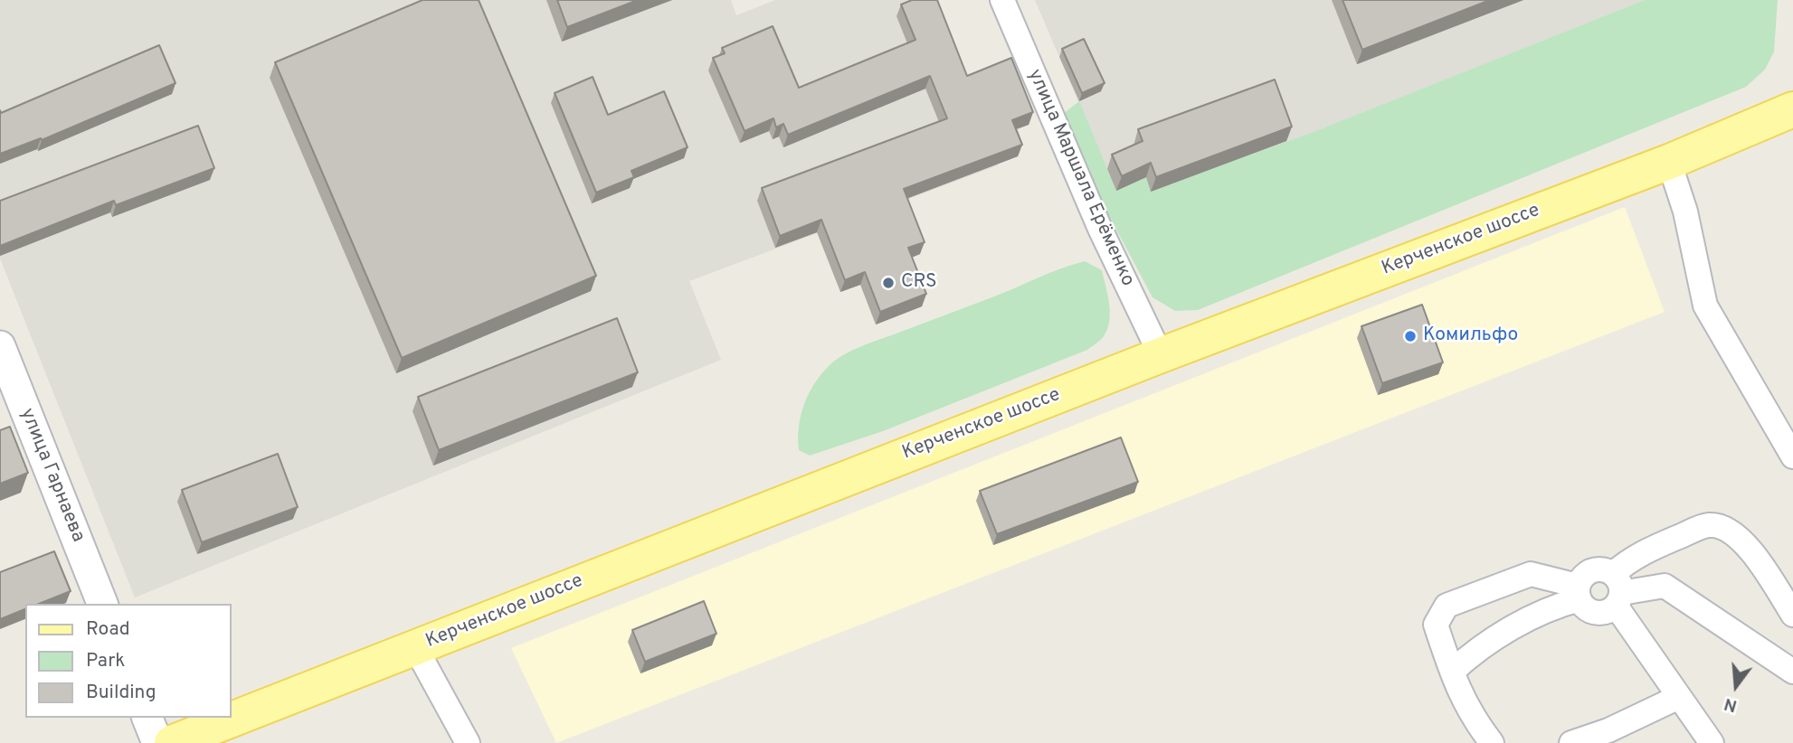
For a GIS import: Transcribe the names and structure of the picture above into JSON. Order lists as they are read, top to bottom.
{
  "streets": {
    "main road": ["Керченское шоссе"],
    "street": ["улица Маршала Ерёменко", "улица Гарнаева"]
  },
  "crossings": [
    ["улица Маршала Ерёменко", "Керченское шоссе"]
  ],
  "places": ["CRS", "Комильфо"],
  "legend": ["Road", "Park", "Building"],
  "north": "bottom"
}
